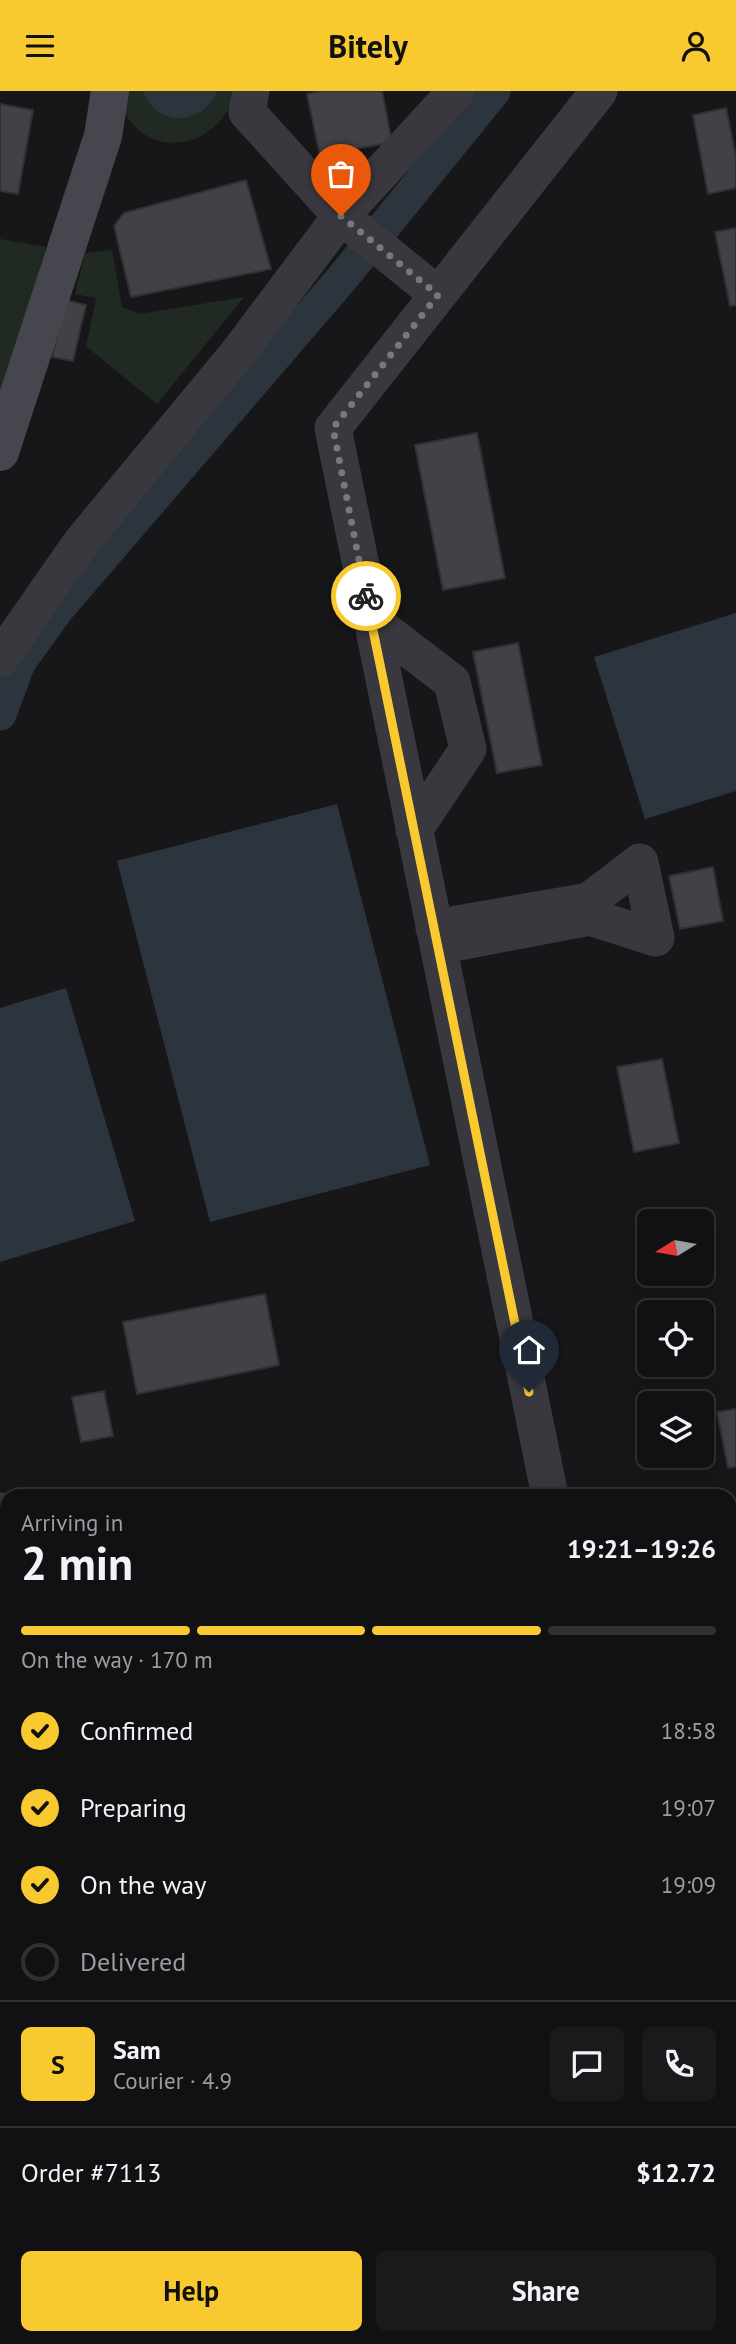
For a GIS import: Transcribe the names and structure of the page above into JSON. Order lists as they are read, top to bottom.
{
  "north": "left",
  "page": {
    "header": "Bitely",
    "heading": ["2 min", "Arriving in", "19:21–19:26"],
    "panel": [
      "Sam",
      "Courier · 4.9",
      "Order #7113",
      "$12.72"
    ],
    "bar": "On the way · 170 m",
    "list": [
      ["Confirmed", "18:58"],
      ["Preparing", "19:07"],
      ["On the way", "19:09"],
      "Delivered"
    ],
    "round": "S",
    "buttons": ["Help", "Share"]
  }
}
